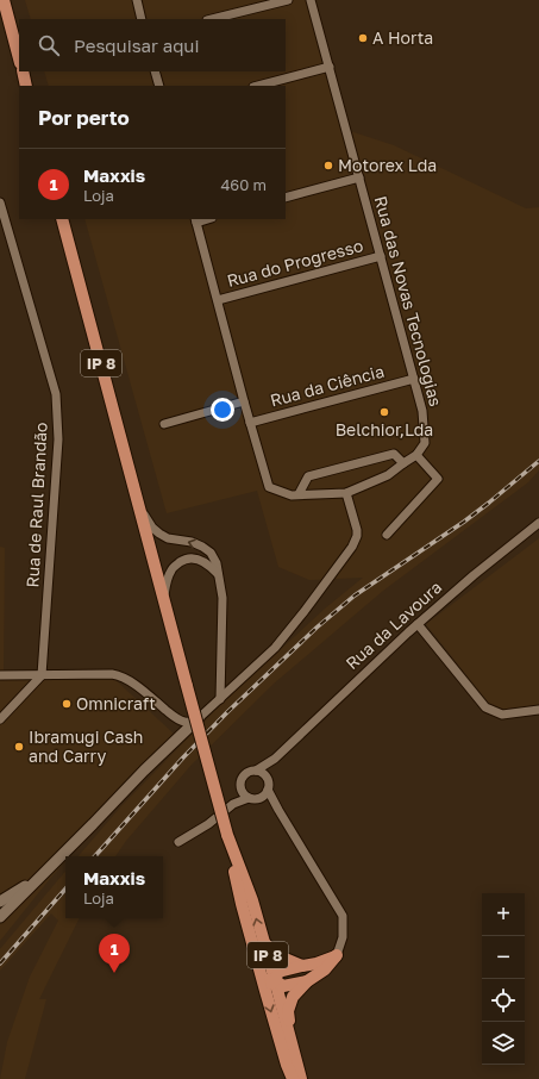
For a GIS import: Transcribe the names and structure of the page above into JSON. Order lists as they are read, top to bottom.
{
  "streets": {
    "main road": ["IP 8"],
    "street": [
      "Rua do Progresso",
      "Rua das Novas Tecnologias",
      "Rua da Ciência",
      "Rua de Raul Brandão",
      "Rua da Lavoura"
    ]
  },
  "crossings": [
    ["Rua do Progresso", "Rua das Novas Tecnologias"],
    ["Rua das Novas Tecnologias", "Rua da Ciência"]
  ],
  "places": [
    "A Horta",
    "Motorex Lda",
    "Belchior,Lda",
    "Omnicraft",
    "Ibramugi Cash and Carry"
  ],
  "page": {
    "search": "Pesquisar aqui",
    "heading": "Por perto",
    "list": [
      {
        "mark": "1",
        "name": "Maxxis",
        "note": "Loja",
        "value": "460 m"
      }
    ],
    "popup": ["Maxxis", "Loja"],
    "map_buttons": ["+", "−"],
    "pins": "1"
  }
}
